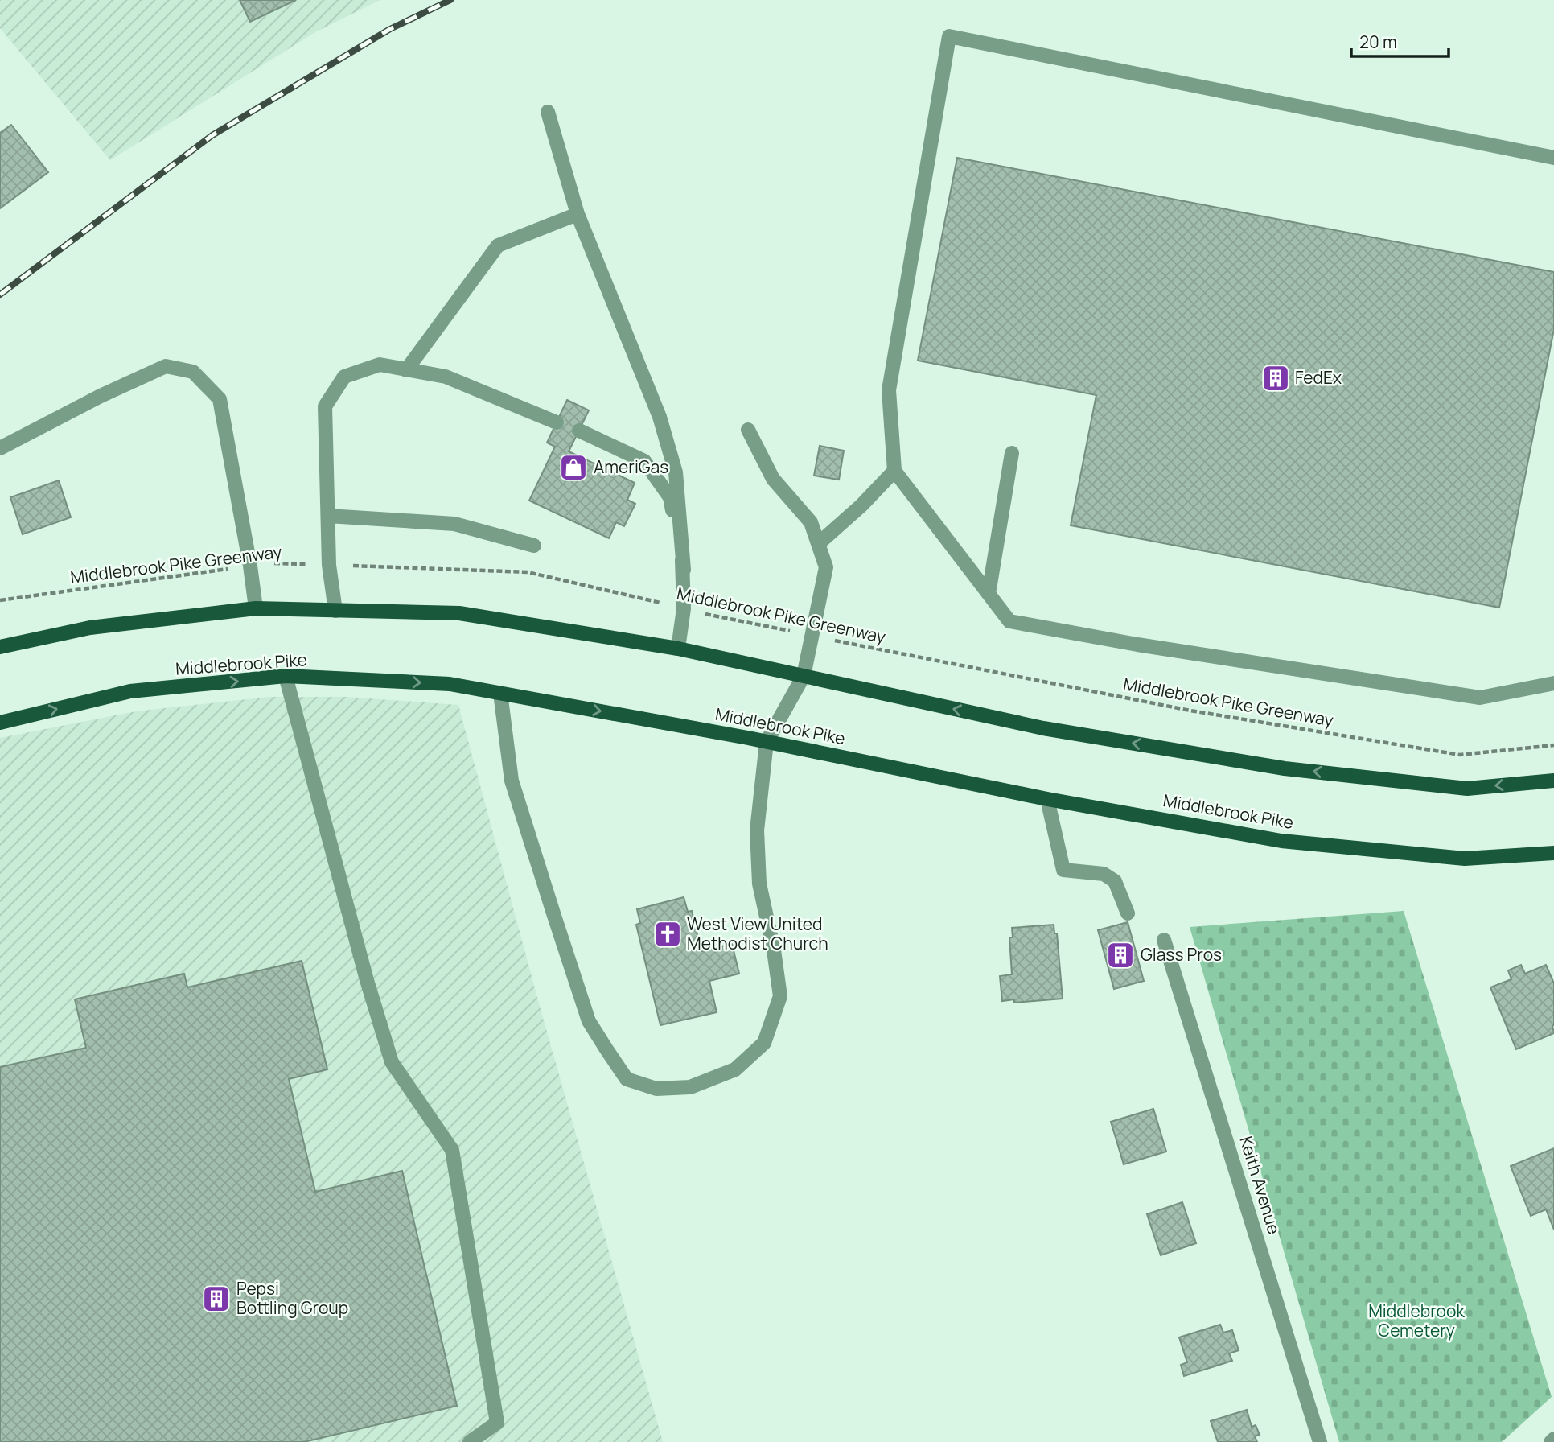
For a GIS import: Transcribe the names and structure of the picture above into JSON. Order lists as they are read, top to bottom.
{
  "streets": {
    "main road": ["Middlebrook Pike"],
    "street": ["Keith Avenue"],
    "path": ["Middlebrook Pike Greenway"]
  },
  "parks": ["Middlebrook Cemetery"],
  "places": {
    "building": ["FedEx", "Glass Pros", "Pepsi Bottling Group"],
    "shop": ["AmeriGas"],
    "church": ["West View United Methodist Church"]
  },
  "scale_bar": "20 m"
}
